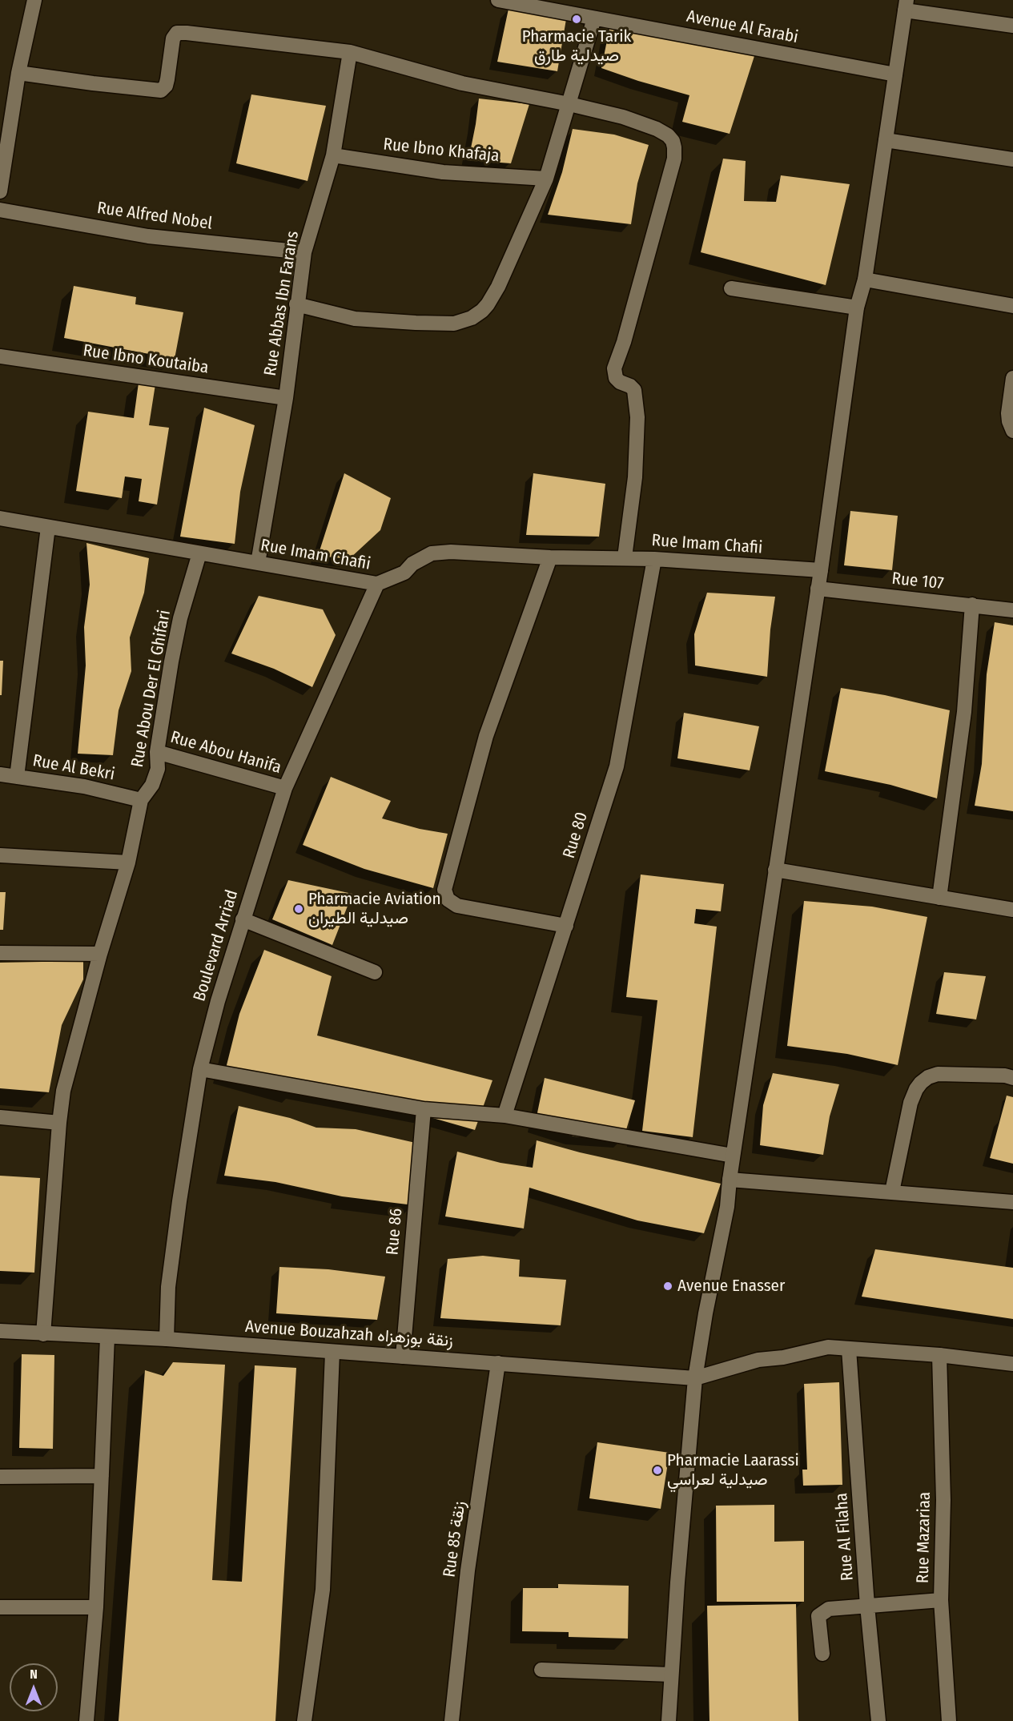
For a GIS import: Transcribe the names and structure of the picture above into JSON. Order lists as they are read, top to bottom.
{
  "streets": {
    "street": [
      "Avenue Al Farabi",
      "Rue Ibno Khafaja",
      "Rue Alfred Nobel",
      "Rue Abbas Ibn Farans",
      "Rue Ibno Koutaiba",
      "Rue Imam Chafii",
      "Rue 107",
      "Rue Abou Der El Ghifari",
      "Rue Abou Hanifa",
      "Rue Al Bekri",
      "Rue 80",
      "Boulevard Arriad",
      "Rue 86",
      "Avenue Bouzahzah زنقة بوزهزاه",
      "Rue Al Filaha",
      "Rue Mazariaa",
      "Rue 85 زنقة"
    ]
  },
  "crossings": [
    ["Rue Ibno Khafaja", "Rue Abbas Ibn Farans"],
    ["Rue Alfred Nobel", "Rue Abbas Ibn Farans"],
    ["Rue Abbas Ibn Farans", "Rue Ibno Koutaiba"],
    ["Rue Abbas Ibn Farans", "Rue Imam Chafii"],
    ["Rue Imam Chafii", "Rue Abou Der El Ghifari"],
    ["Rue Imam Chafii", "Rue 80"],
    ["Rue Imam Chafii", "Boulevard Arriad"],
    ["Rue Abou Der El Ghifari", "Rue Abou Hanifa"],
    ["Rue Abou Der El Ghifari", "Rue Al Bekri"],
    ["Rue Abou Der El Ghifari", "Avenue Bouzahzah زنقة بوزهزاه"],
    ["Rue Abou Hanifa", "Boulevard Arriad"],
    ["Boulevard Arriad", "Avenue Bouzahzah زنقة بوزهزاه"],
    ["Rue 86", "Avenue Bouzahzah زنقة بوزهزاه"],
    ["Avenue Bouzahzah زنقة بوزهزاه", "Rue 85 زنقة"]
  ],
  "places": [
    "Pharmacie Tarik صيدلية طارق",
    "Pharmacie Aviation صيدلية الطيران",
    "Avenue Enasser",
    "Pharmacie Laarassi صيدلية لعراسي"
  ],
  "north": "top"
}
